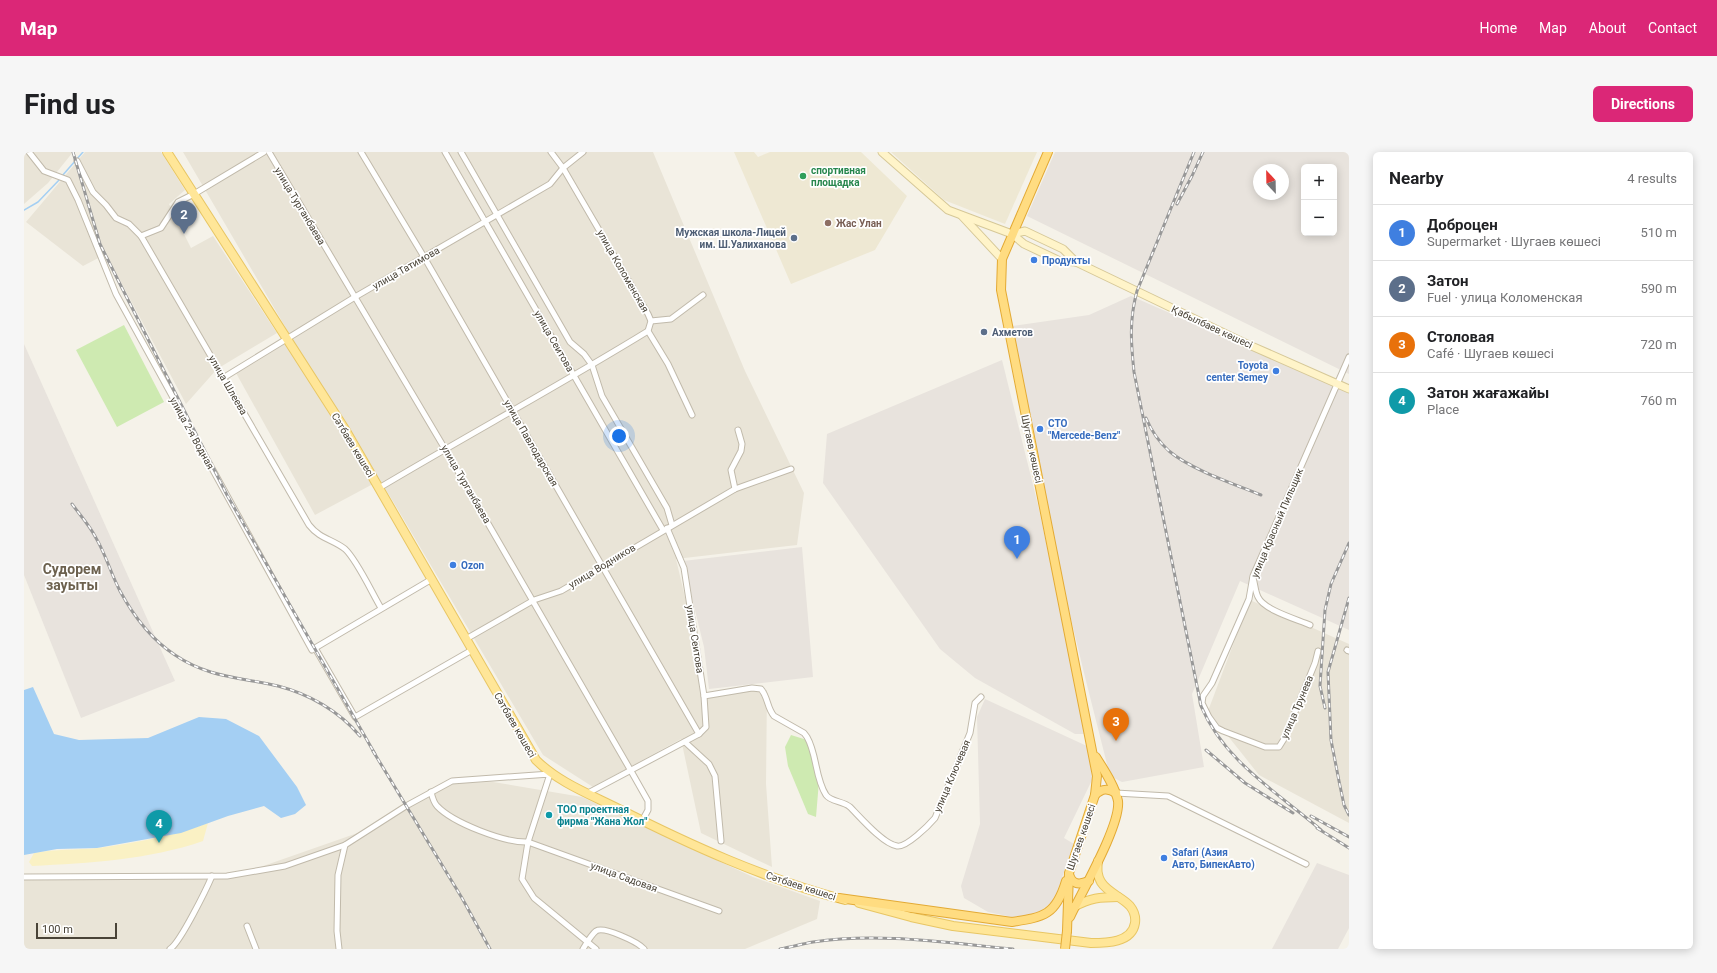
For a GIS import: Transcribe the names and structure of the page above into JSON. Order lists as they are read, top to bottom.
{
  "streets": {
    "highway": ["Шугаев көшесі"],
    "main road": ["Қабылбаев көшесі", "Сәтбаев көшесі"],
    "street": [
      "улица Турганбаева",
      "улица Татимова",
      "улица Коломенская",
      "улица Сеитова",
      "улица Шлеева",
      "улица 2-я Водная",
      "улица Павлодарская",
      "улица Красный Пильщик",
      "улица Водников",
      "улица Трунева",
      "улица Ключевая",
      "улица Садовая"
    ]
  },
  "crossings": [
    ["улица Турганбаева", "улица Татимова"],
    ["улица Турганбаева", "Сәтбаев көшесі"],
    ["улица Турганбаева", "улица Водников"],
    ["улица Татимова", "улица Коломенская"],
    ["улица Татимова", "улица Сеитова"],
    ["улица Татимова", "улица Шлеева"],
    ["улица Татимова", "улица Павлодарская"],
    ["улица Татимова", "Сәтбаев көшесі"],
    ["Қабылбаев көшесі", "Шугаев көшесі"],
    ["Қабылбаев көшесі", "улица Красный Пильщик"],
    ["улица Сеитова", "улица Павлодарская"],
    ["улица Сеитова", "улица Водников"],
    ["улица Сеитова", "улица Ключевая"],
    ["улица 2-я Водная", "Сәтбаев көшесі"],
    ["улица Павлодарская", "улица Водников"],
    ["Сәтбаев көшесі", "Шугаев көшесі"],
    ["Сәтбаев көшесі", "улица Водников"],
    ["улица Красный Пильщик", "улица Трунева"]
  ],
  "districts": ["Судорем зауыты"],
  "places": [
    "спортивная площадка",
    "Жас Улан",
    "Мужская школа-Лицей им. Ш.Уалиханова",
    "Продукты",
    "Ахметов",
    "Toyota center Semey",
    "СТО \"Mercede-Benz\"",
    "Ozon",
    "ТОО проектная фирма \"Жана Жол\"",
    "Safari (Азия Авто, БипекАвто)"
  ],
  "scale_bar": "100 m",
  "north": "top",
  "page": {
    "header": "Map",
    "nav": [
      "Home",
      "Map",
      "About",
      "Contact"
    ],
    "buttons": "Directions",
    "title": "Find us",
    "heading": ["Nearby", "4 results"],
    "map_buttons": ["+", "−"],
    "pins": [
      "2",
      "1",
      "3",
      "4"
    ],
    "list": [
      {
        "mark": "1",
        "name": "Доброцен",
        "note": "Supermarket · Шугаев көшесі",
        "value": "510 m"
      },
      {
        "mark": "2",
        "name": "Затон",
        "note": "Fuel · улица Коломенская",
        "value": "590 m"
      },
      {
        "mark": "3",
        "name": "Столовая",
        "note": "Café · Шугаев көшесі",
        "value": "720 m"
      },
      {
        "mark": "4",
        "name": "Затон жағажайы",
        "note": "Place",
        "value": "760 m"
      }
    ],
    "scale": "100 m"
  }
}
